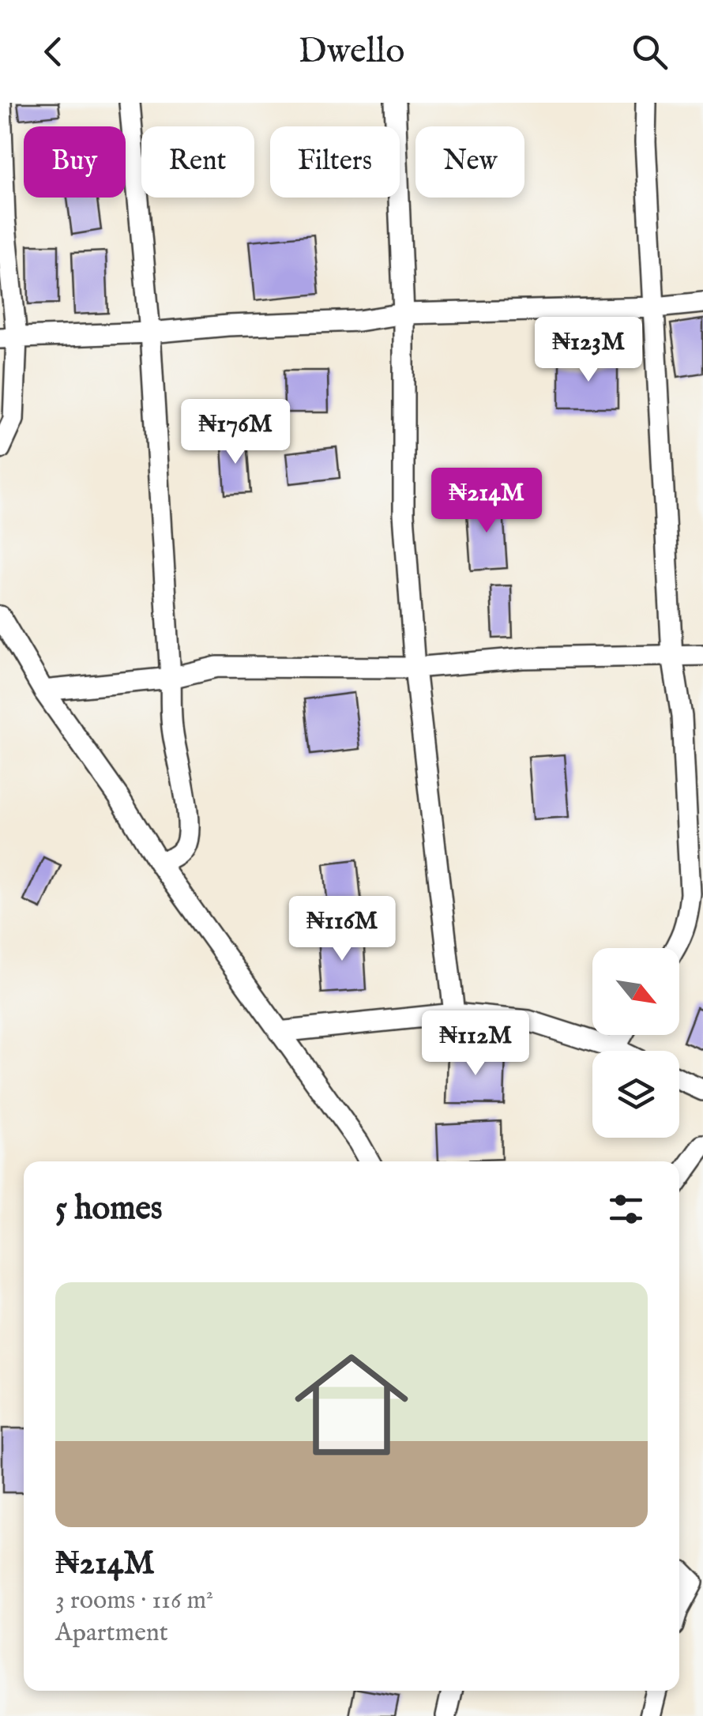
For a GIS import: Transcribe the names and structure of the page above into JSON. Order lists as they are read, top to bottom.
{
  "north": "bottom right",
  "page": {
    "header": "Dwello",
    "chip": [
      "Buy",
      "Rent",
      "Filters",
      "New"
    ],
    "price": [
      "₦123M",
      "₦176M",
      "₦214M",
      "₦116M",
      "₦112M"
    ],
    "heading": "5 homes",
    "list": [
      {
        "name": "₦214M",
        "note": "3 rooms · 116 m² · Apartment"
      }
    ]
  }
}
